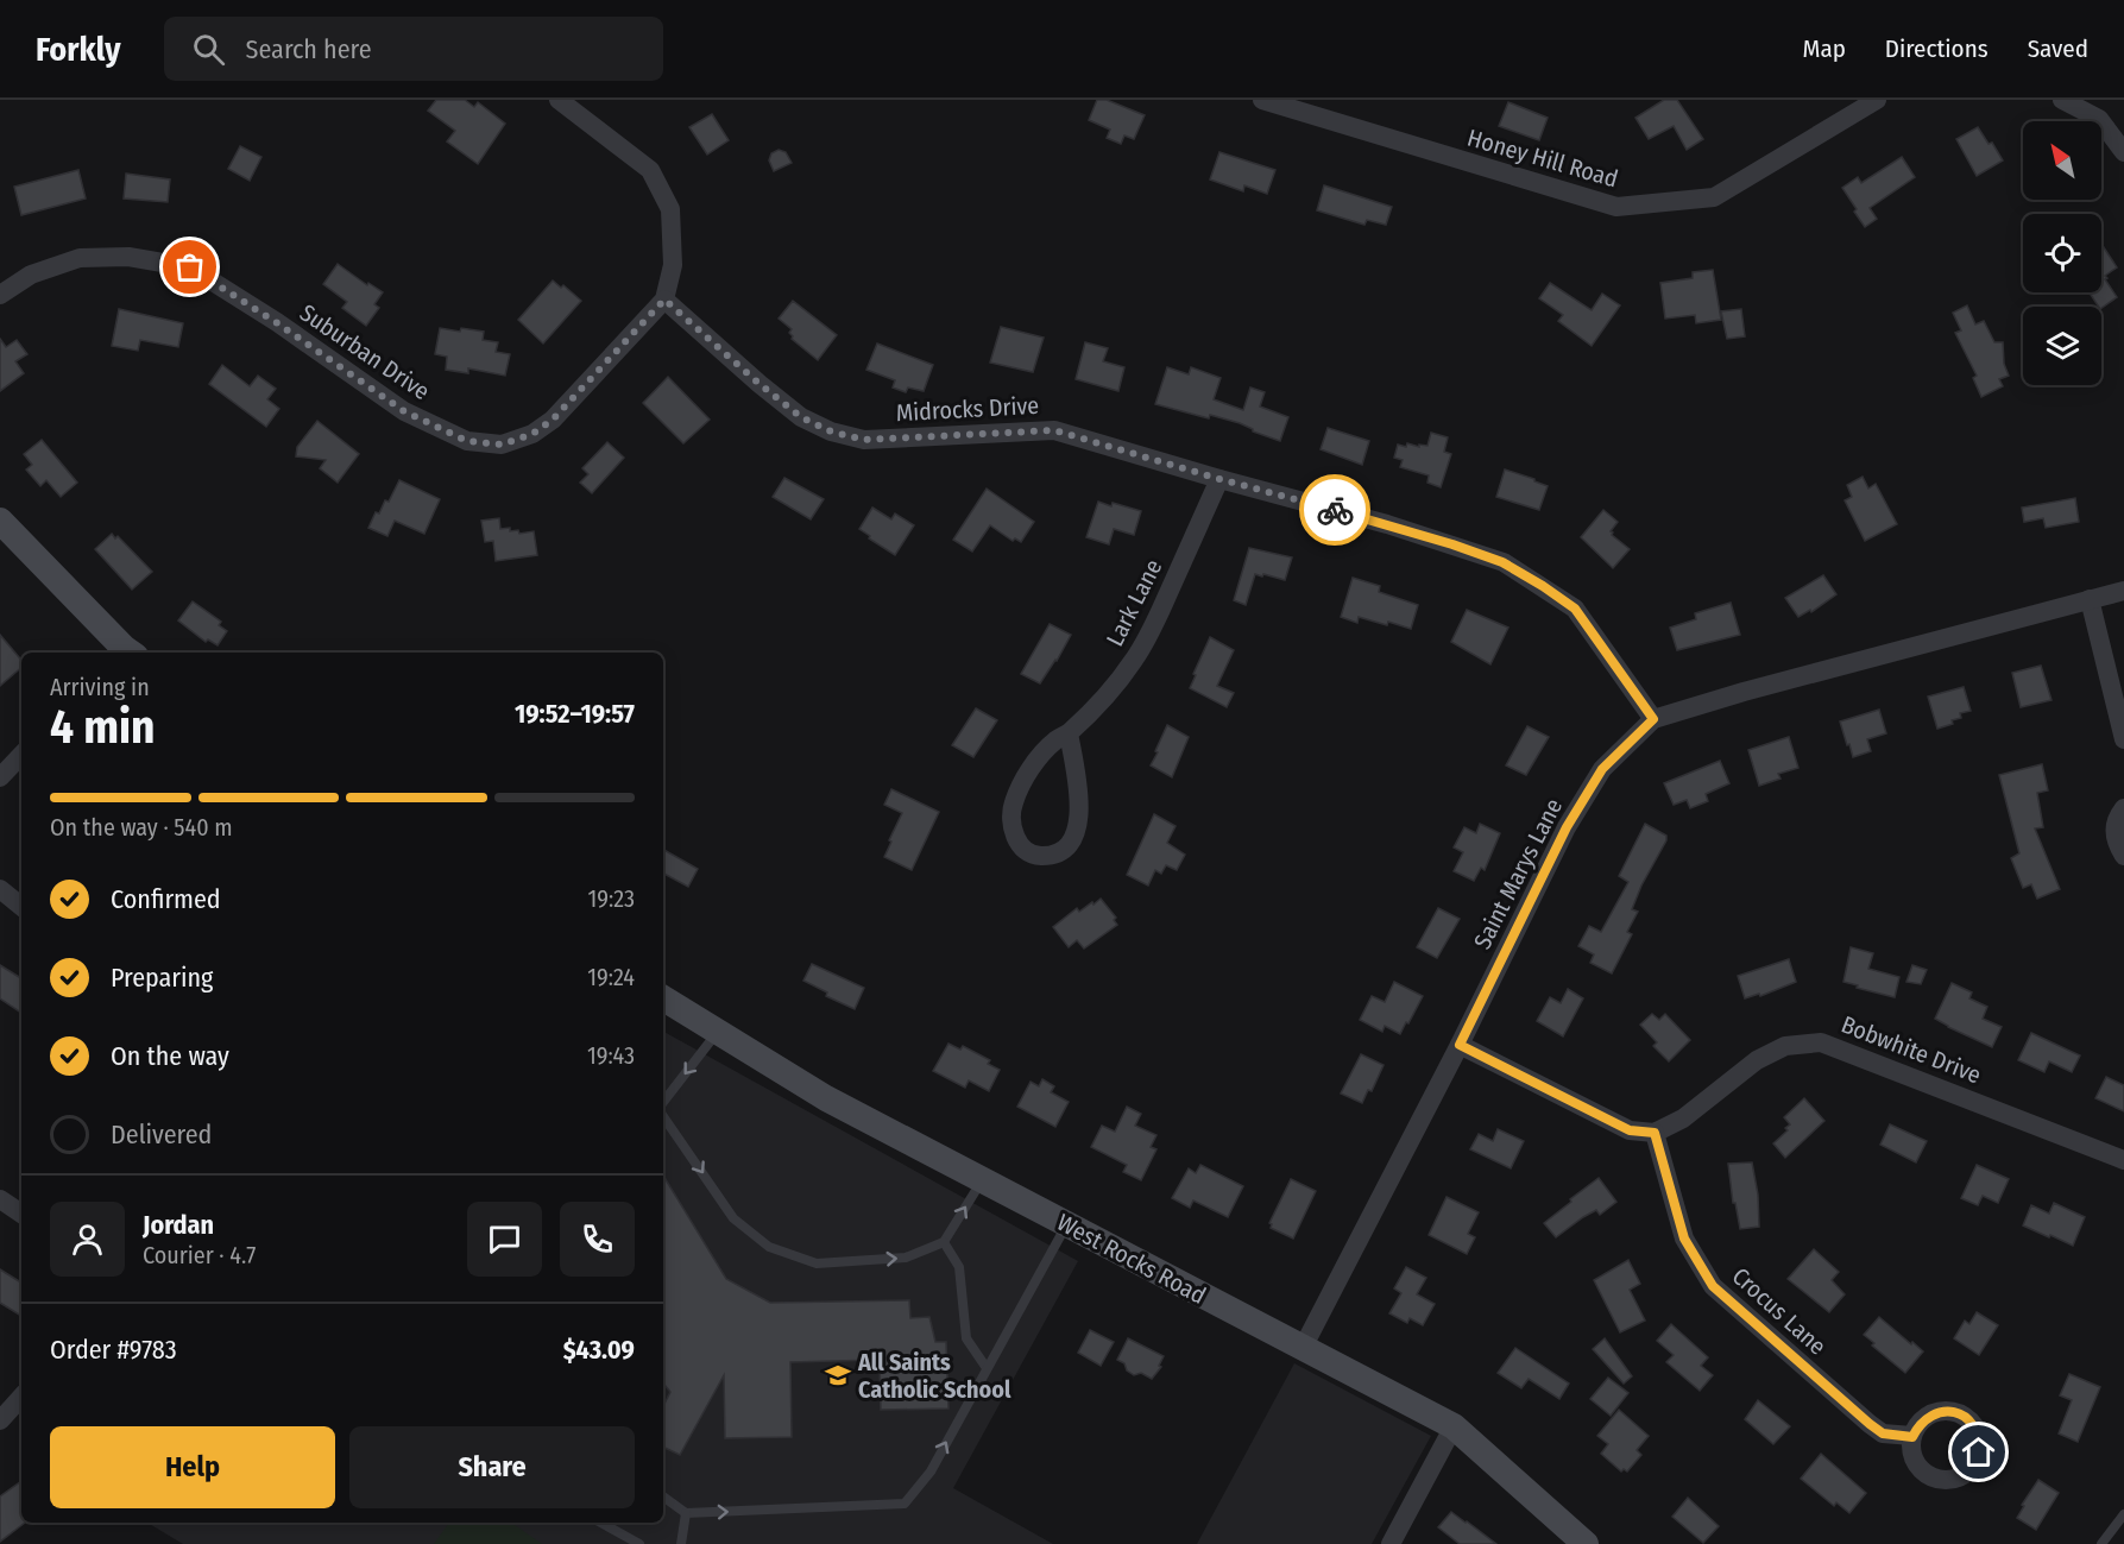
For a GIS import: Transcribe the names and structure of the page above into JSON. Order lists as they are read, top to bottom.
{
  "streets": {
    "main road": ["West Rocks Road"],
    "street": [
      "Honey Hill Road",
      "Suburban Drive",
      "Midrocks Drive",
      "Lark Lane",
      "Saint Marys Lane",
      "Bobwhite Drive",
      "Crocus Lane"
    ]
  },
  "crossings": [
    ["Suburban Drive", "Midrocks Drive"],
    ["Midrocks Drive", "Lark Lane"],
    ["Midrocks Drive", "Saint Marys Lane"],
    ["Saint Marys Lane", "West Rocks Road"],
    ["Bobwhite Drive", "Crocus Lane"]
  ],
  "places": {
    "school or university": ["All Saints Catholic School"]
  },
  "north": "top left",
  "page": {
    "header": "Forkly",
    "search": "Search here",
    "nav": ["Map", "Directions", "Saved"],
    "heading": ["4 min", "Arriving in", "19:52–19:57"],
    "panel": [
      "Jordan",
      "Courier · 4.7",
      "Order #9783",
      "$43.09"
    ],
    "bar": "On the way · 540 m",
    "list": [
      ["Confirmed", "19:23"],
      ["Preparing", "19:24"],
      ["On the way", "19:43"],
      "Delivered"
    ],
    "buttons": ["Help", "Share"]
  }
}
